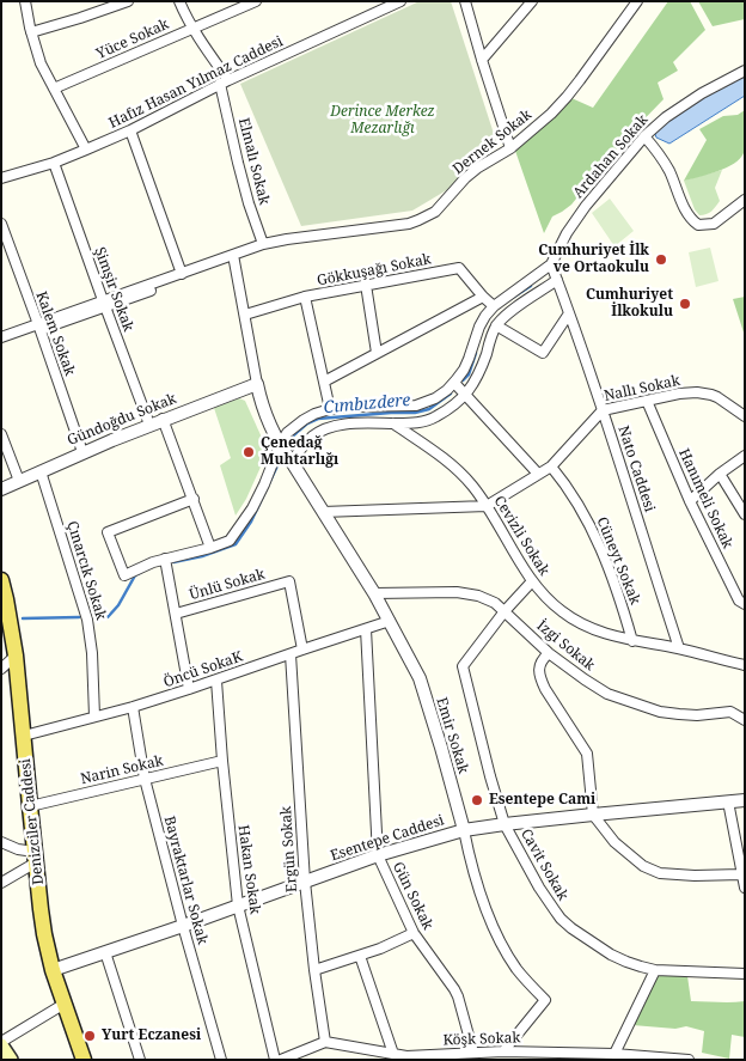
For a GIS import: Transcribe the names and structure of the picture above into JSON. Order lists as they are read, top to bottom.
{
  "streets": {
    "main road": ["Denizciler Caddesi"],
    "street": [
      "Yüce Sokak",
      "Hafız Hasan Yılmaz Caddesi",
      "Dernek Sokak",
      "Ardahan Sokak",
      "Elmalı Sokak",
      "Gökkuşağı Sokak",
      "Şimşir Sokak",
      "Kalem Sokak",
      "Nallı Sokak",
      "Gündoğdu Sokak",
      "Nato Caddesi",
      "Hanımeli Sokak",
      "Cevizli Sokak",
      "Cüneyt Sokak",
      "Çınarcık Sokak",
      "Ünlü Sokak",
      "İzgi Sokak",
      "Öncü SokaK",
      "Emir Sokak",
      "Narin Sokak",
      "Esentepe Caddesi",
      "Ergün Sokak",
      "Cavit Sokak",
      "Hakan Sokak",
      "Bayraktarlar Sokak",
      "Gün Sokak",
      "Köşk Sokak"
    ]
  },
  "crossings": [
    ["Hafız Hasan Yılmaz Caddesi", "Elmalı Sokak"],
    ["Hafız Hasan Yılmaz Caddesi", "Şimşir Sokak"],
    ["Dernek Sokak", "Elmalı Sokak"],
    ["Dernek Sokak", "Şimşir Sokak"],
    ["Dernek Sokak", "Kalem Sokak"],
    ["Ardahan Sokak", "Nato Caddesi"],
    ["Şimşir Sokak", "Gündoğdu Sokak"],
    ["Kalem Sokak", "Gündoğdu Sokak"],
    ["Nallı Sokak", "Nato Caddesi"],
    ["Nallı Sokak", "Hanımeli Sokak"],
    ["Nallı Sokak", "Cevizli Sokak"],
    ["Nallı Sokak", "Cüneyt Sokak"],
    ["Nallı Sokak", "Emir Sokak"],
    ["Gündoğdu Sokak", "Çınarcık Sokak"],
    ["Gündoğdu Sokak", "Emir Sokak"],
    ["Nato Caddesi", "Cevizli Sokak"],
    ["Cevizli Sokak", "Cüneyt Sokak"],
    ["Çınarcık Sokak", "Öncü SokaK"],
    ["Ünlü Sokak", "Öncü SokaK"],
    ["İzgi Sokak", "Emir Sokak"],
    ["İzgi Sokak", "Cavit Sokak"],
    ["Öncü SokaK", "Emir Sokak"],
    ["Öncü SokaK", "Denizciler Caddesi"],
    ["Öncü SokaK", "Ergün Sokak"],
    ["Öncü SokaK", "Hakan Sokak"],
    ["Öncü SokaK", "Bayraktarlar Sokak"],
    ["Öncü SokaK", "Gün Sokak"],
    ["Emir Sokak", "Esentepe Caddesi"],
    ["Emir Sokak", "Köşk Sokak"],
    ["Narin Sokak", "Denizciler Caddesi"],
    ["Narin Sokak", "Hakan Sokak"],
    ["Narin Sokak", "Bayraktarlar Sokak"],
    ["Denizciler Caddesi", "Esentepe Caddesi"],
    ["Esentepe Caddesi", "Ergün Sokak"],
    ["Esentepe Caddesi", "Cavit Sokak"],
    ["Esentepe Caddesi", "Hakan Sokak"],
    ["Esentepe Caddesi", "Bayraktarlar Sokak"],
    ["Esentepe Caddesi", "Gün Sokak"],
    ["Ergün Sokak", "Köşk Sokak"],
    ["Gün Sokak", "Köşk Sokak"]
  ],
  "water": ["Cımbızdere"],
  "parks": ["Derince Merkez Mezarlığı"],
  "places": [
    "Cumhuriyet İlk ve Ortaokulu",
    "Cumhuriyet İlkokulu",
    "Çenedağ Muhtarlığı",
    "Esentepe Cami",
    "Yurt Eczanesi"
  ]
}
